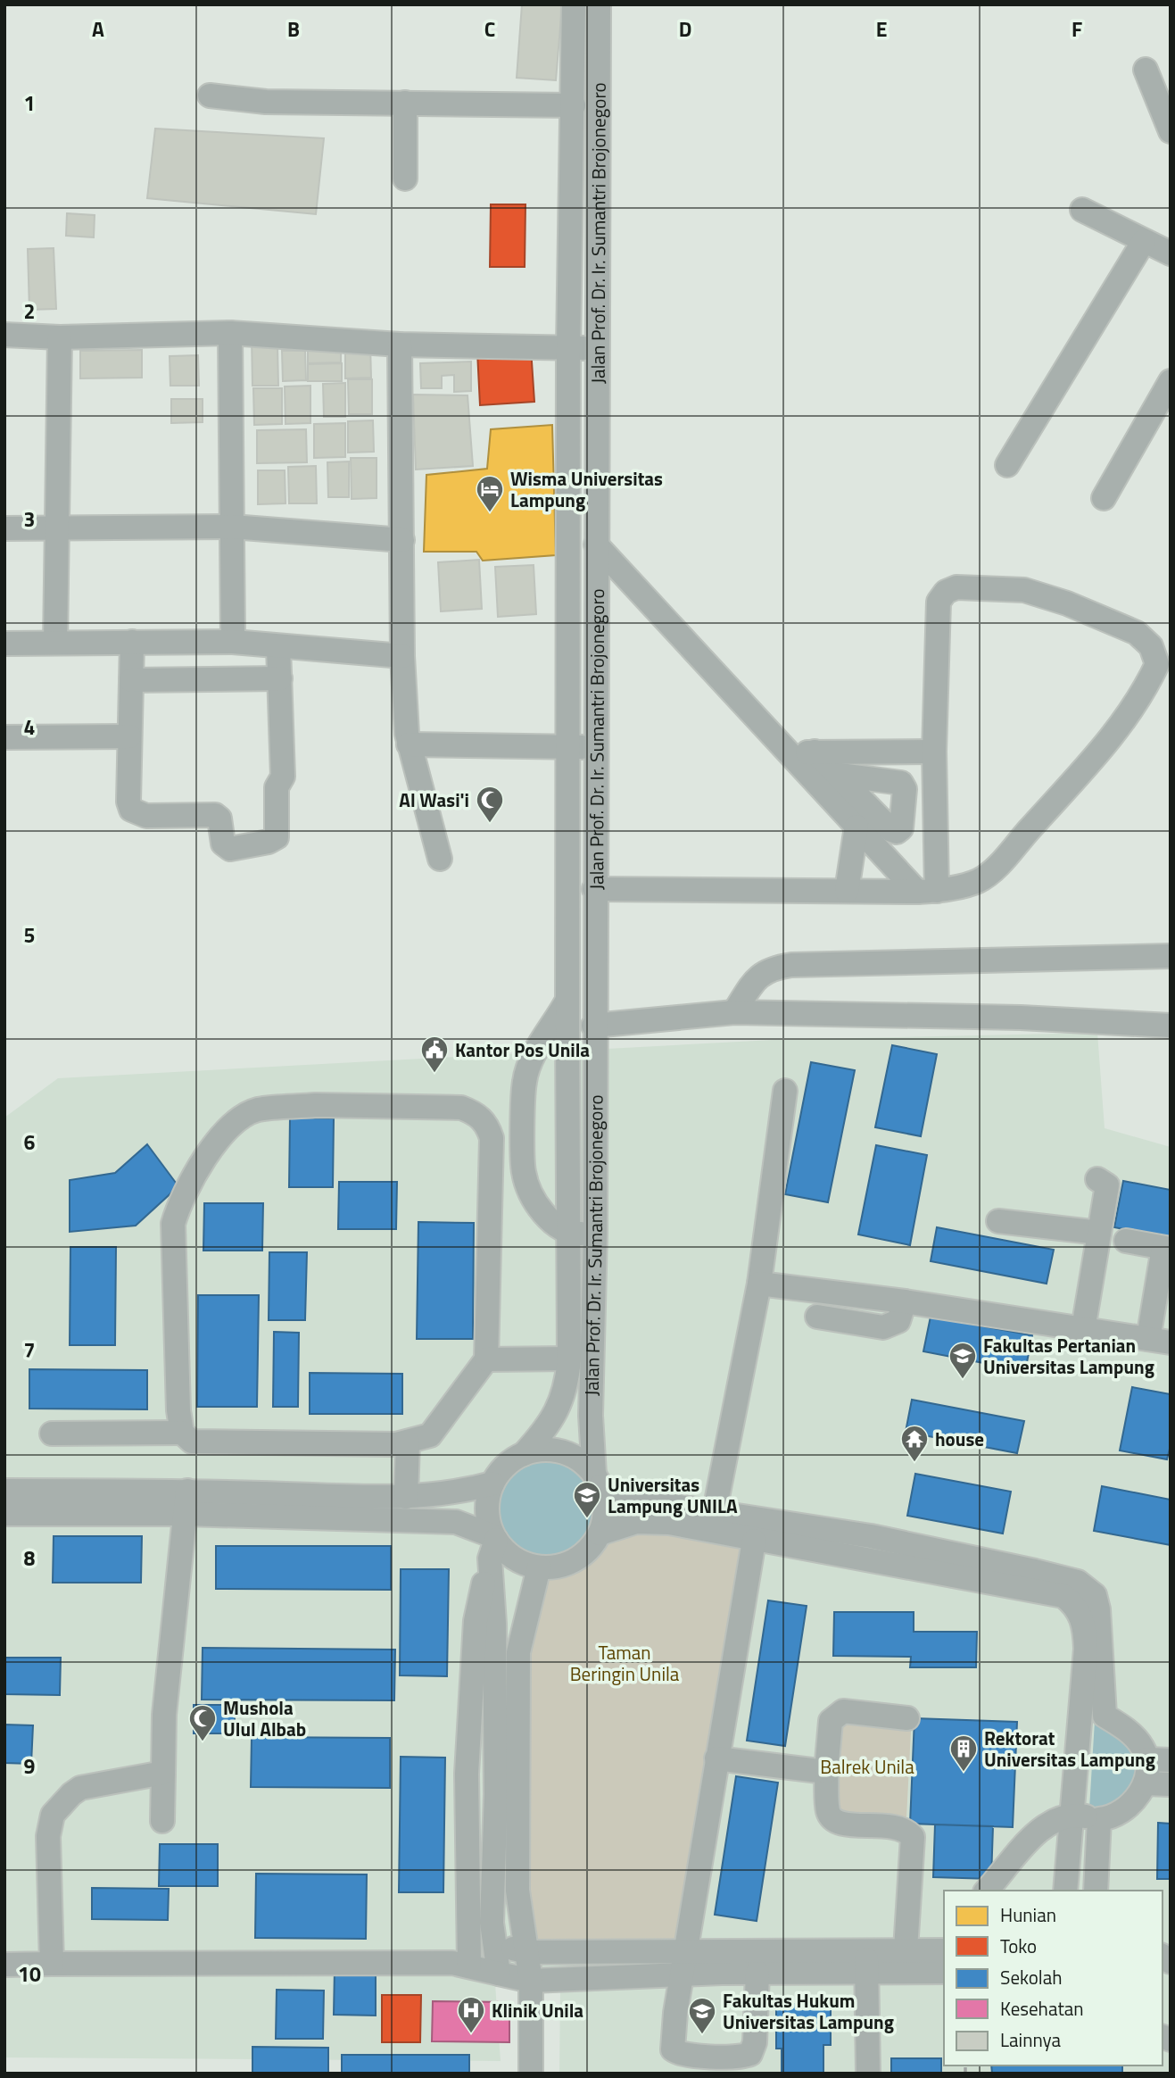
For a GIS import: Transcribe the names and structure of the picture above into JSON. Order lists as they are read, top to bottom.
{
  "streets": {
    "street": ["Jalan Prof. Dr. Ir. Sumantri Brojonegoro"]
  },
  "parks": ["Taman Beringin Unila", "Balrek Unila"],
  "places": {
    "hotel": ["Wisma Universitas Lampung"],
    "mosque": ["Al Wasi'i", "Mushola Ulul Albab"],
    "public building": ["Kantor Pos Unila"],
    "school or university": ["Fakultas Pertanian Universitas Lampung", "Universitas Lampung UNILA", "Fakultas Hukum Universitas Lampung"],
    "temple": ["house"],
    "building": ["Rektorat Universitas Lampung"],
    "hospital": ["Klinik Unila"]
  },
  "legend": [
    "Hunian",
    "Toko",
    "Sekolah",
    "Kesehatan",
    "Lainnya"
  ],
  "grid": {
    "columns": [
      "A",
      "B",
      "C",
      "D",
      "E",
      "F"
    ],
    "rows": [
      "1",
      "2",
      "3",
      "4",
      "5",
      "6",
      "7",
      "8",
      "9",
      "10"
    ]
  }
}
